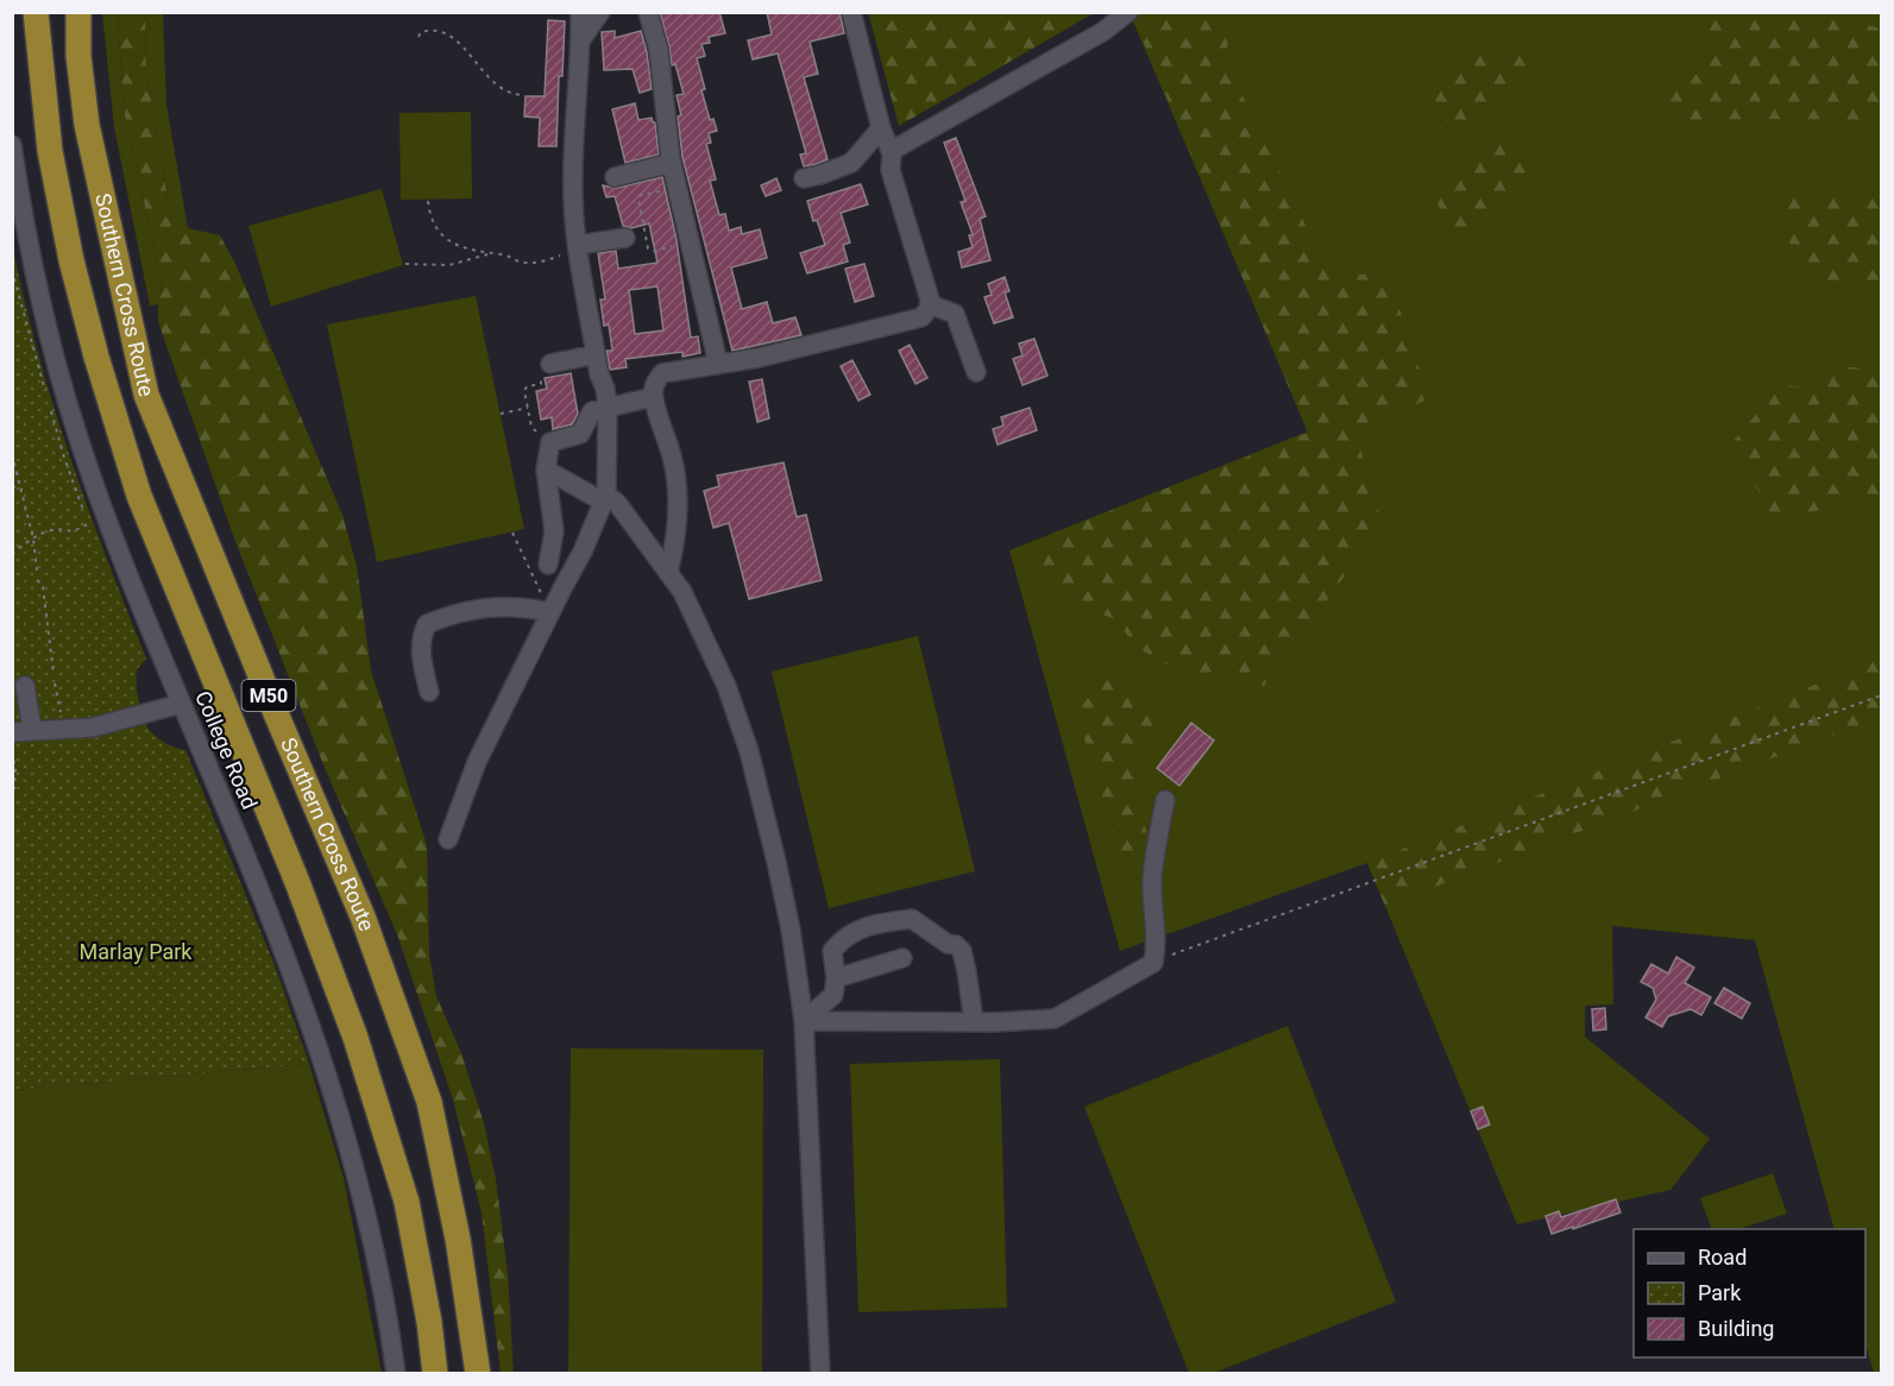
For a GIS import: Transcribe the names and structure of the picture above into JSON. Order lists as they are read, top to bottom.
{
  "streets": {
    "highway": ["Southern Cross Route", "M50"],
    "street": ["College Road"]
  },
  "parks": ["Marlay Park"],
  "legend": ["Road", "Park", "Building"]
}
